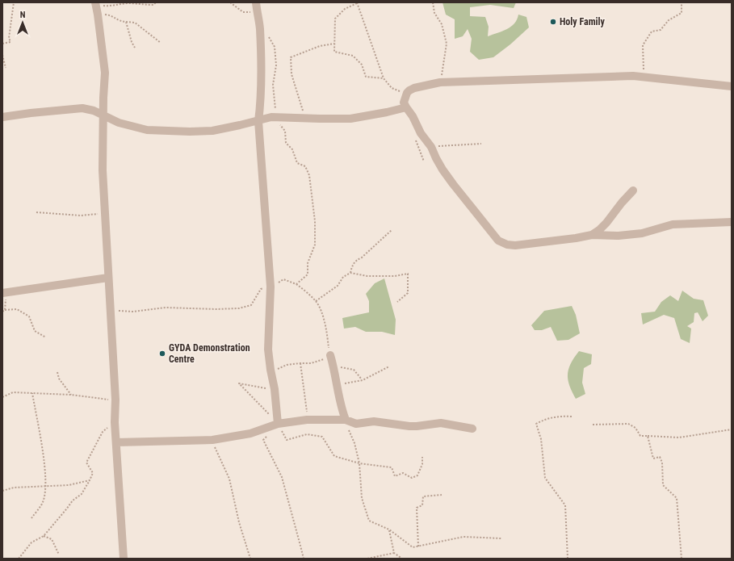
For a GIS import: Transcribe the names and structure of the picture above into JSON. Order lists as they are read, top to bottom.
{
  "places": ["Holy Family", "GYDA Demonstration Centre"],
  "north": "top"
}
